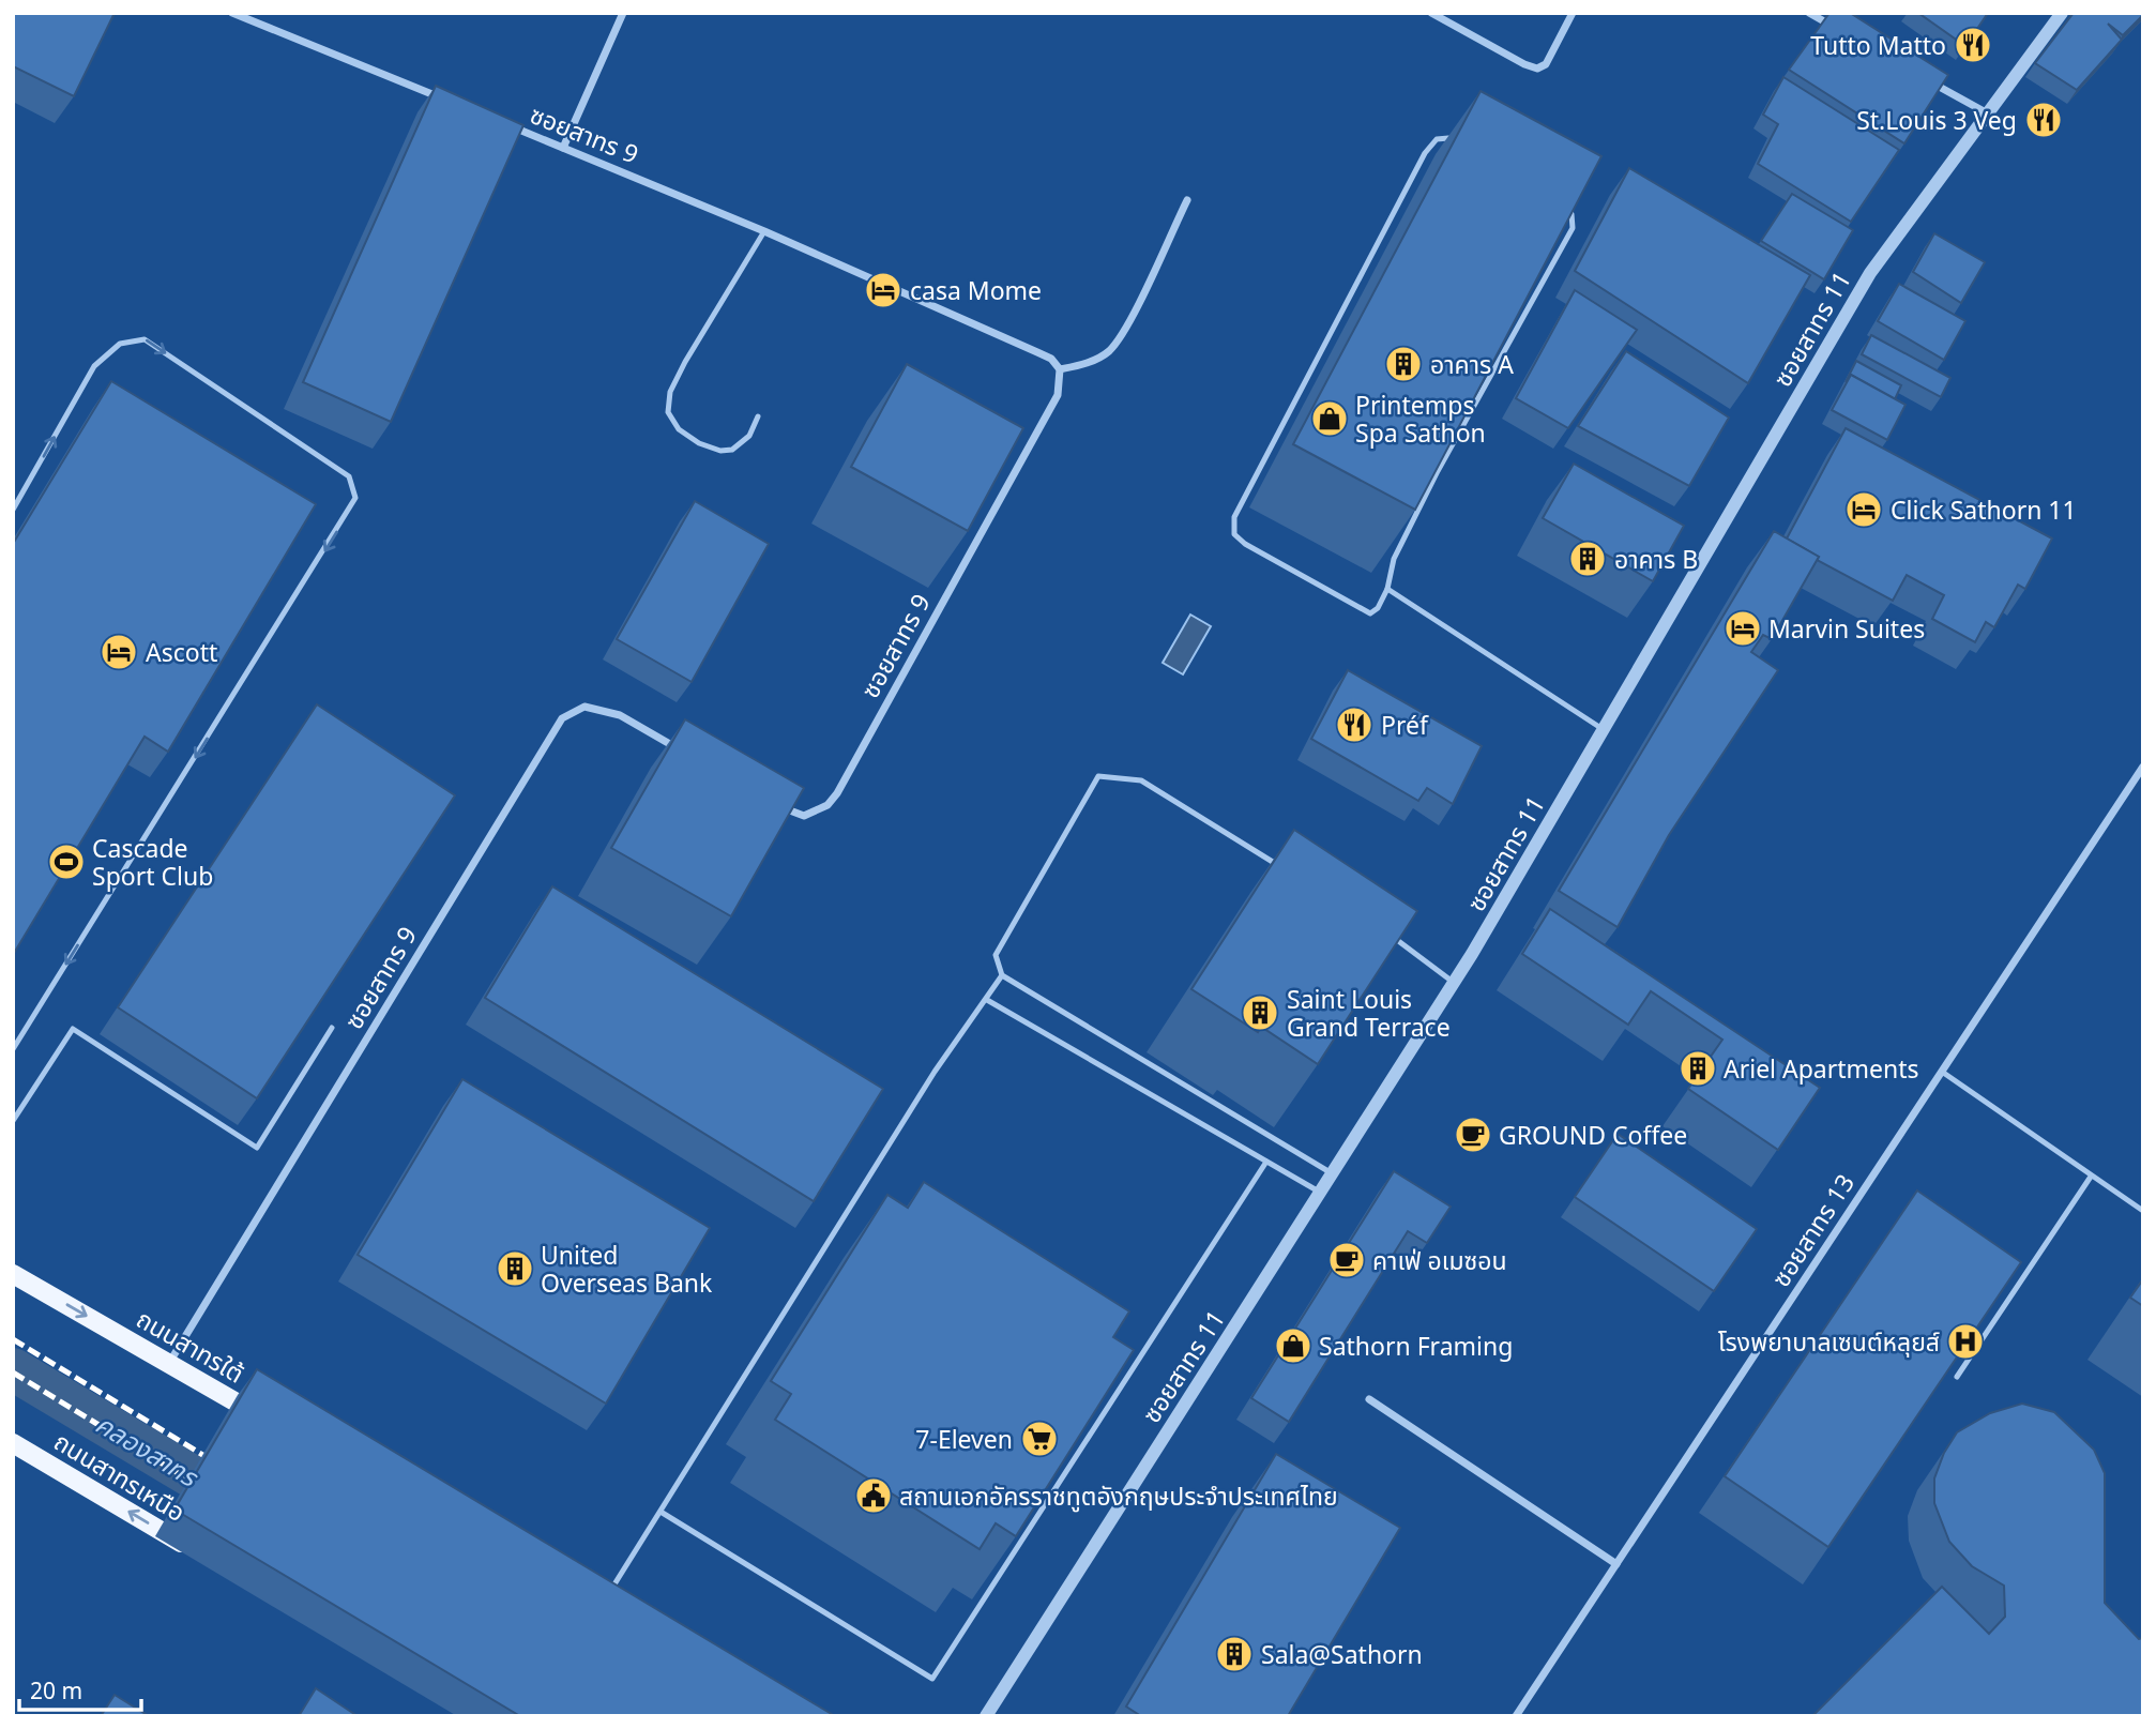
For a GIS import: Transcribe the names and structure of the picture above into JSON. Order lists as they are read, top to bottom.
{
  "streets": {
    "main road": ["ถนนสาทรใต้", "ถนนสาทรเหนือ"],
    "street": ["ซอยสาทร 9", "ซอยสาทร 11", "ซอยสาทร 13"]
  },
  "crossings": [
    ["ซอยสาทร 9", "ถนนสาทรใต้"]
  ],
  "one_way": ["ถนนสาทรใต้", "ถนนสาทรเหนือ"],
  "water": ["คลองสาทร"],
  "places": {
    "restaurant": ["Tutto Matto", "St.Louis 3 Veg", "Préf"],
    "hotel": [
      "casa Mome",
      "Click Sathorn 11",
      "Marvin Suites",
      "Ascott"
    ],
    "building": [
      "อาคาร A",
      "อาคาร B",
      "Saint Louis Grand Terrace",
      "Ariel Apartments",
      "United Overseas Bank",
      "Sala@Sathorn"
    ],
    "shop": ["Printemps Spa Sathon", "Sathorn Framing"],
    "sports": ["Cascade Sport Club"],
    "cafe": ["GROUND Coffee", "คาเฟ่ อเมซอน"],
    "hospital": ["โรงพยาบาลเซนต์หลุยส์"],
    "supermarket": ["7-Eleven"],
    "public building": ["สถานเอกอัครราชทูตอังกฤษประจำประเทศไทย"]
  },
  "scale_bar": "20 m"
}
